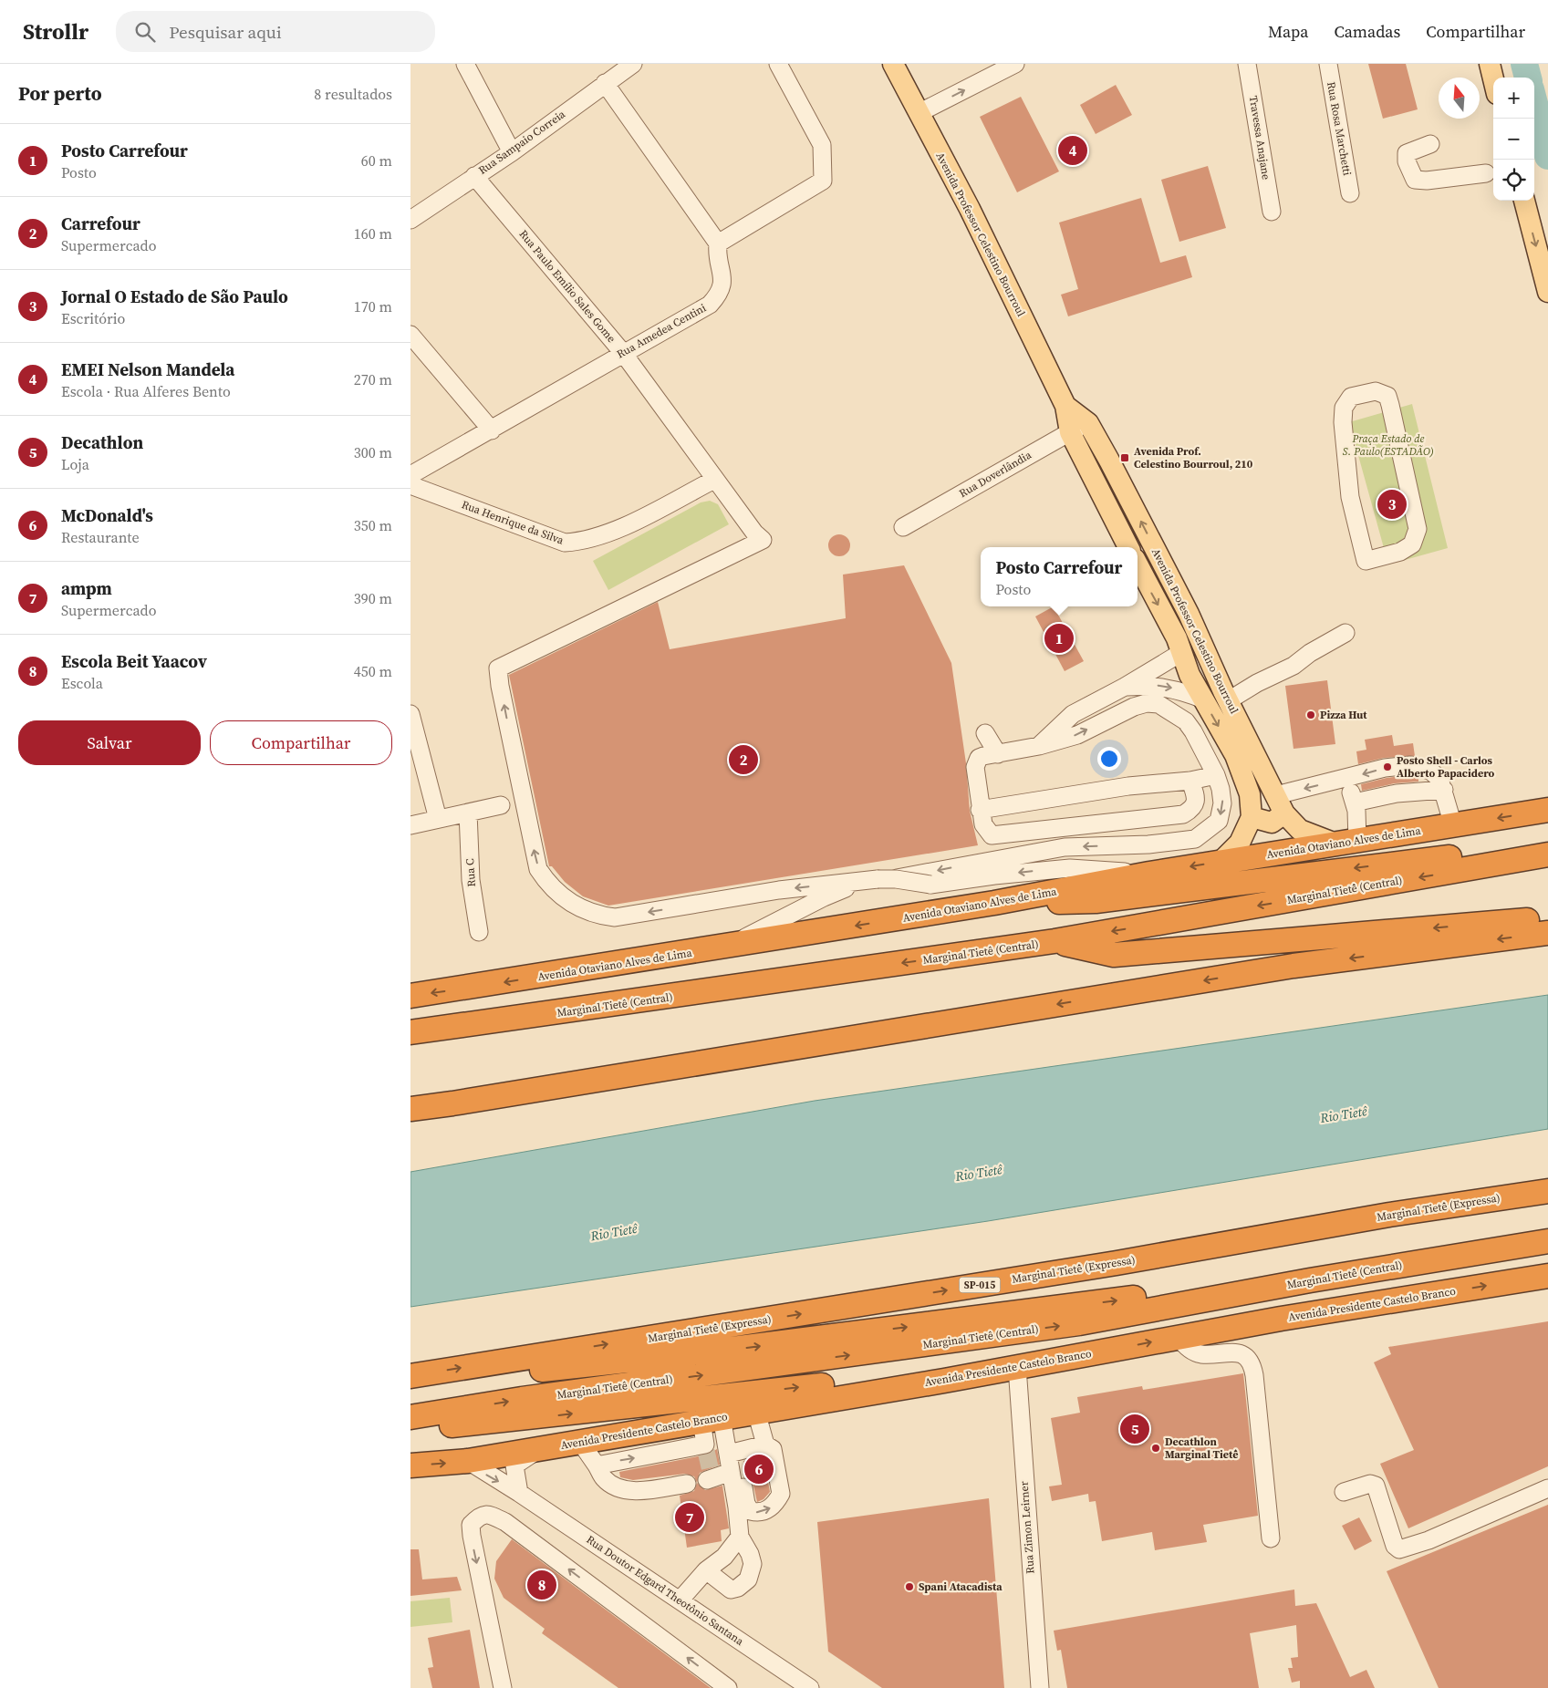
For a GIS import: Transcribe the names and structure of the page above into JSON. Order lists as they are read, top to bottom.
{
  "streets": {
    "highway": [
      "Avenida Otaviano Alves de Lima",
      "Marginal Tietê (Central)",
      "Marginal Tietê (Expressa)",
      "SP-015",
      "Avenida Presidente Castelo Branco"
    ],
    "main road": ["Avenida Professor Celestino Bourroul"],
    "street": [
      "Rua Rosa Marchetti",
      "Travessa Anajane",
      "Rua Sampaio Correia",
      "Rua Paulo Emílio Sales Gome",
      "Rua Amedea Centini",
      "Rua Doverlândia",
      "Rua Henrique da Silva",
      "Rua C",
      "Rua Zimon Leirner",
      "Rua Doutor Edgard Theotônio Santana"
    ]
  },
  "crossings": [
    ["Rua Sampaio Correia", "Rua Paulo Emílio Sales Gome"],
    ["Avenida Professor Celestino Bourroul", "Rua Doverlândia"],
    ["Avenida Professor Celestino Bourroul", "Avenida Otaviano Alves de Lima"],
    ["Rua Paulo Emílio Sales Gome", "Rua Amedea Centini"],
    ["Rua Paulo Emílio Sales Gome", "Rua Henrique da Silva"],
    ["Rua Paulo Emílio Sales Gome", "Avenida Otaviano Alves de Lima"],
    ["Avenida Presidente Castelo Branco", "Rua Zimon Leirner"],
    ["Avenida Presidente Castelo Branco", "Rua Doutor Edgard Theotônio Santana"]
  ],
  "water": ["Rio Tietê"],
  "parks": ["Praça Estado de S. Paulo(ESTADÃO)"],
  "places": {
    "transit": ["Avenida Prof. Celestino Bourroul, 210"],
    "other": [
      "Pizza Hut",
      "Posto Shell - Carlos Alberto Papacidero",
      "Decathlon Marginal Tietê",
      "Spani Atacadista"
    ]
  },
  "north": "top",
  "page": {
    "header": "Strollr",
    "search": "Pesquisar aqui",
    "nav": ["Mapa", "Camadas", "Compartilhar"],
    "heading": ["Por perto", "8 resultados"],
    "map_buttons": ["+", "−"],
    "list": [
      {
        "mark": "1",
        "name": "Posto Carrefour",
        "note": "Posto",
        "value": "60 m"
      },
      {
        "mark": "2",
        "name": "Carrefour",
        "note": "Supermercado",
        "value": "160 m"
      },
      {
        "mark": "3",
        "name": "Jornal O Estado de São Paulo",
        "note": "Escritório",
        "value": "170 m"
      },
      {
        "mark": "4",
        "name": "EMEI Nelson Mandela",
        "note": "Escola · Rua Alferes Bento",
        "value": "270 m"
      },
      {
        "mark": "5",
        "name": "Decathlon",
        "note": "Loja",
        "value": "300 m"
      },
      {
        "mark": "6",
        "name": "McDonald's",
        "note": "Restaurante",
        "value": "350 m"
      },
      {
        "mark": "7",
        "name": "ampm",
        "note": "Supermercado",
        "value": "390 m"
      },
      {
        "mark": "8",
        "name": "Escola Beit Yaacov",
        "note": "Escola",
        "value": "450 m"
      }
    ],
    "pins": [
      "4",
      "3",
      "1",
      "2",
      "5",
      "6",
      "7",
      "8"
    ],
    "popup": ["Posto Carrefour", "Posto"],
    "buttons": ["Salvar", "Compartilhar"]
  }
}
